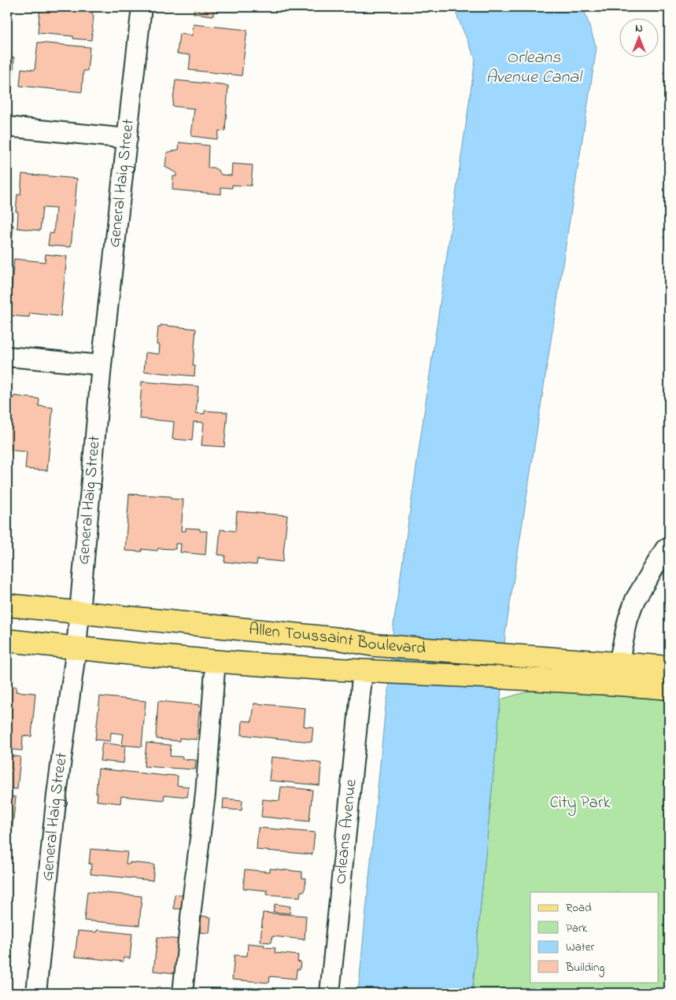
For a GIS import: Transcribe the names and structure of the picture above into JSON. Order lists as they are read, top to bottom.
{
  "streets": {
    "main road": ["Allen Toussaint Boulevard"],
    "street": ["General Haig Street", "Orleans Avenue"]
  },
  "crossings": [
    ["General Haig Street", "Allen Toussaint Boulevard"],
    ["Allen Toussaint Boulevard", "Orleans Avenue"]
  ],
  "water": ["Orleans Avenue Canal"],
  "parks": ["City Park"],
  "legend": [
    "Road",
    "Park",
    "Water",
    "Building"
  ],
  "north": "top"
}
